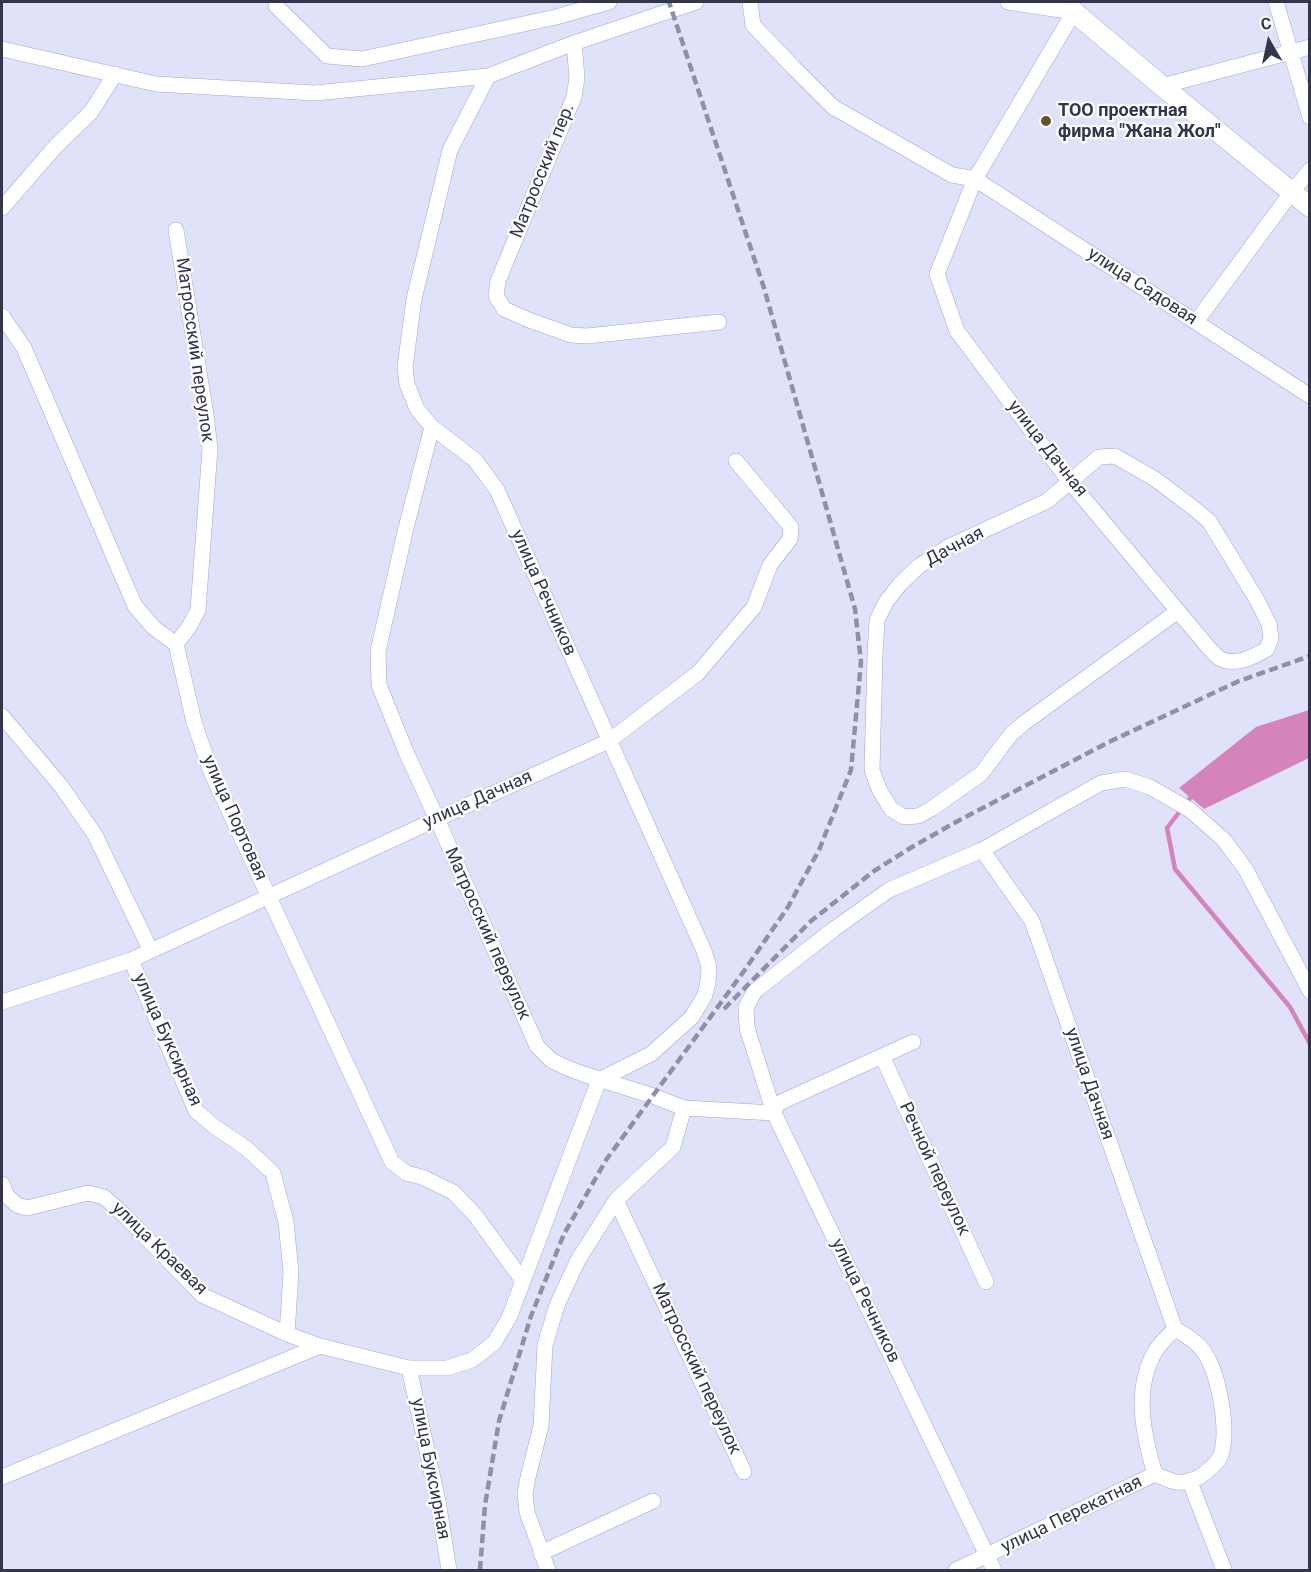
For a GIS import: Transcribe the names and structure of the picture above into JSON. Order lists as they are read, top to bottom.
{
  "streets": {
    "street": [
      "Матросский пер.",
      "улица Садовая",
      "Матросский переулок",
      "улица Дачная",
      "Дачная",
      "улица Речников",
      "улица Портовая",
      "улица Буксирная",
      "Речной переулок",
      "улица Краевая",
      "улица Перекатная"
    ]
  },
  "crossings": [
    ["улица Садовая", "улица Дачная"],
    ["Матросский переулок", "улица Дачная"],
    ["Матросский переулок", "улица Речников"],
    ["Матросский переулок", "улица Портовая"],
    ["Матросский переулок", "улица Краевая"],
    ["улица Дачная", "Дачная"],
    ["улица Дачная", "улица Речников"],
    ["улица Дачная", "улица Портовая"],
    ["улица Дачная", "улица Буксирная"],
    ["улица Речников", "улица Краевая"],
    ["улица Речников", "улица Перекатная"],
    ["улица Портовая", "улица Краевая"],
    ["улица Буксирная", "улица Краевая"]
  ],
  "places": ["ТОО проектная фирма \"Жана Жол\""],
  "north": "top"
}
